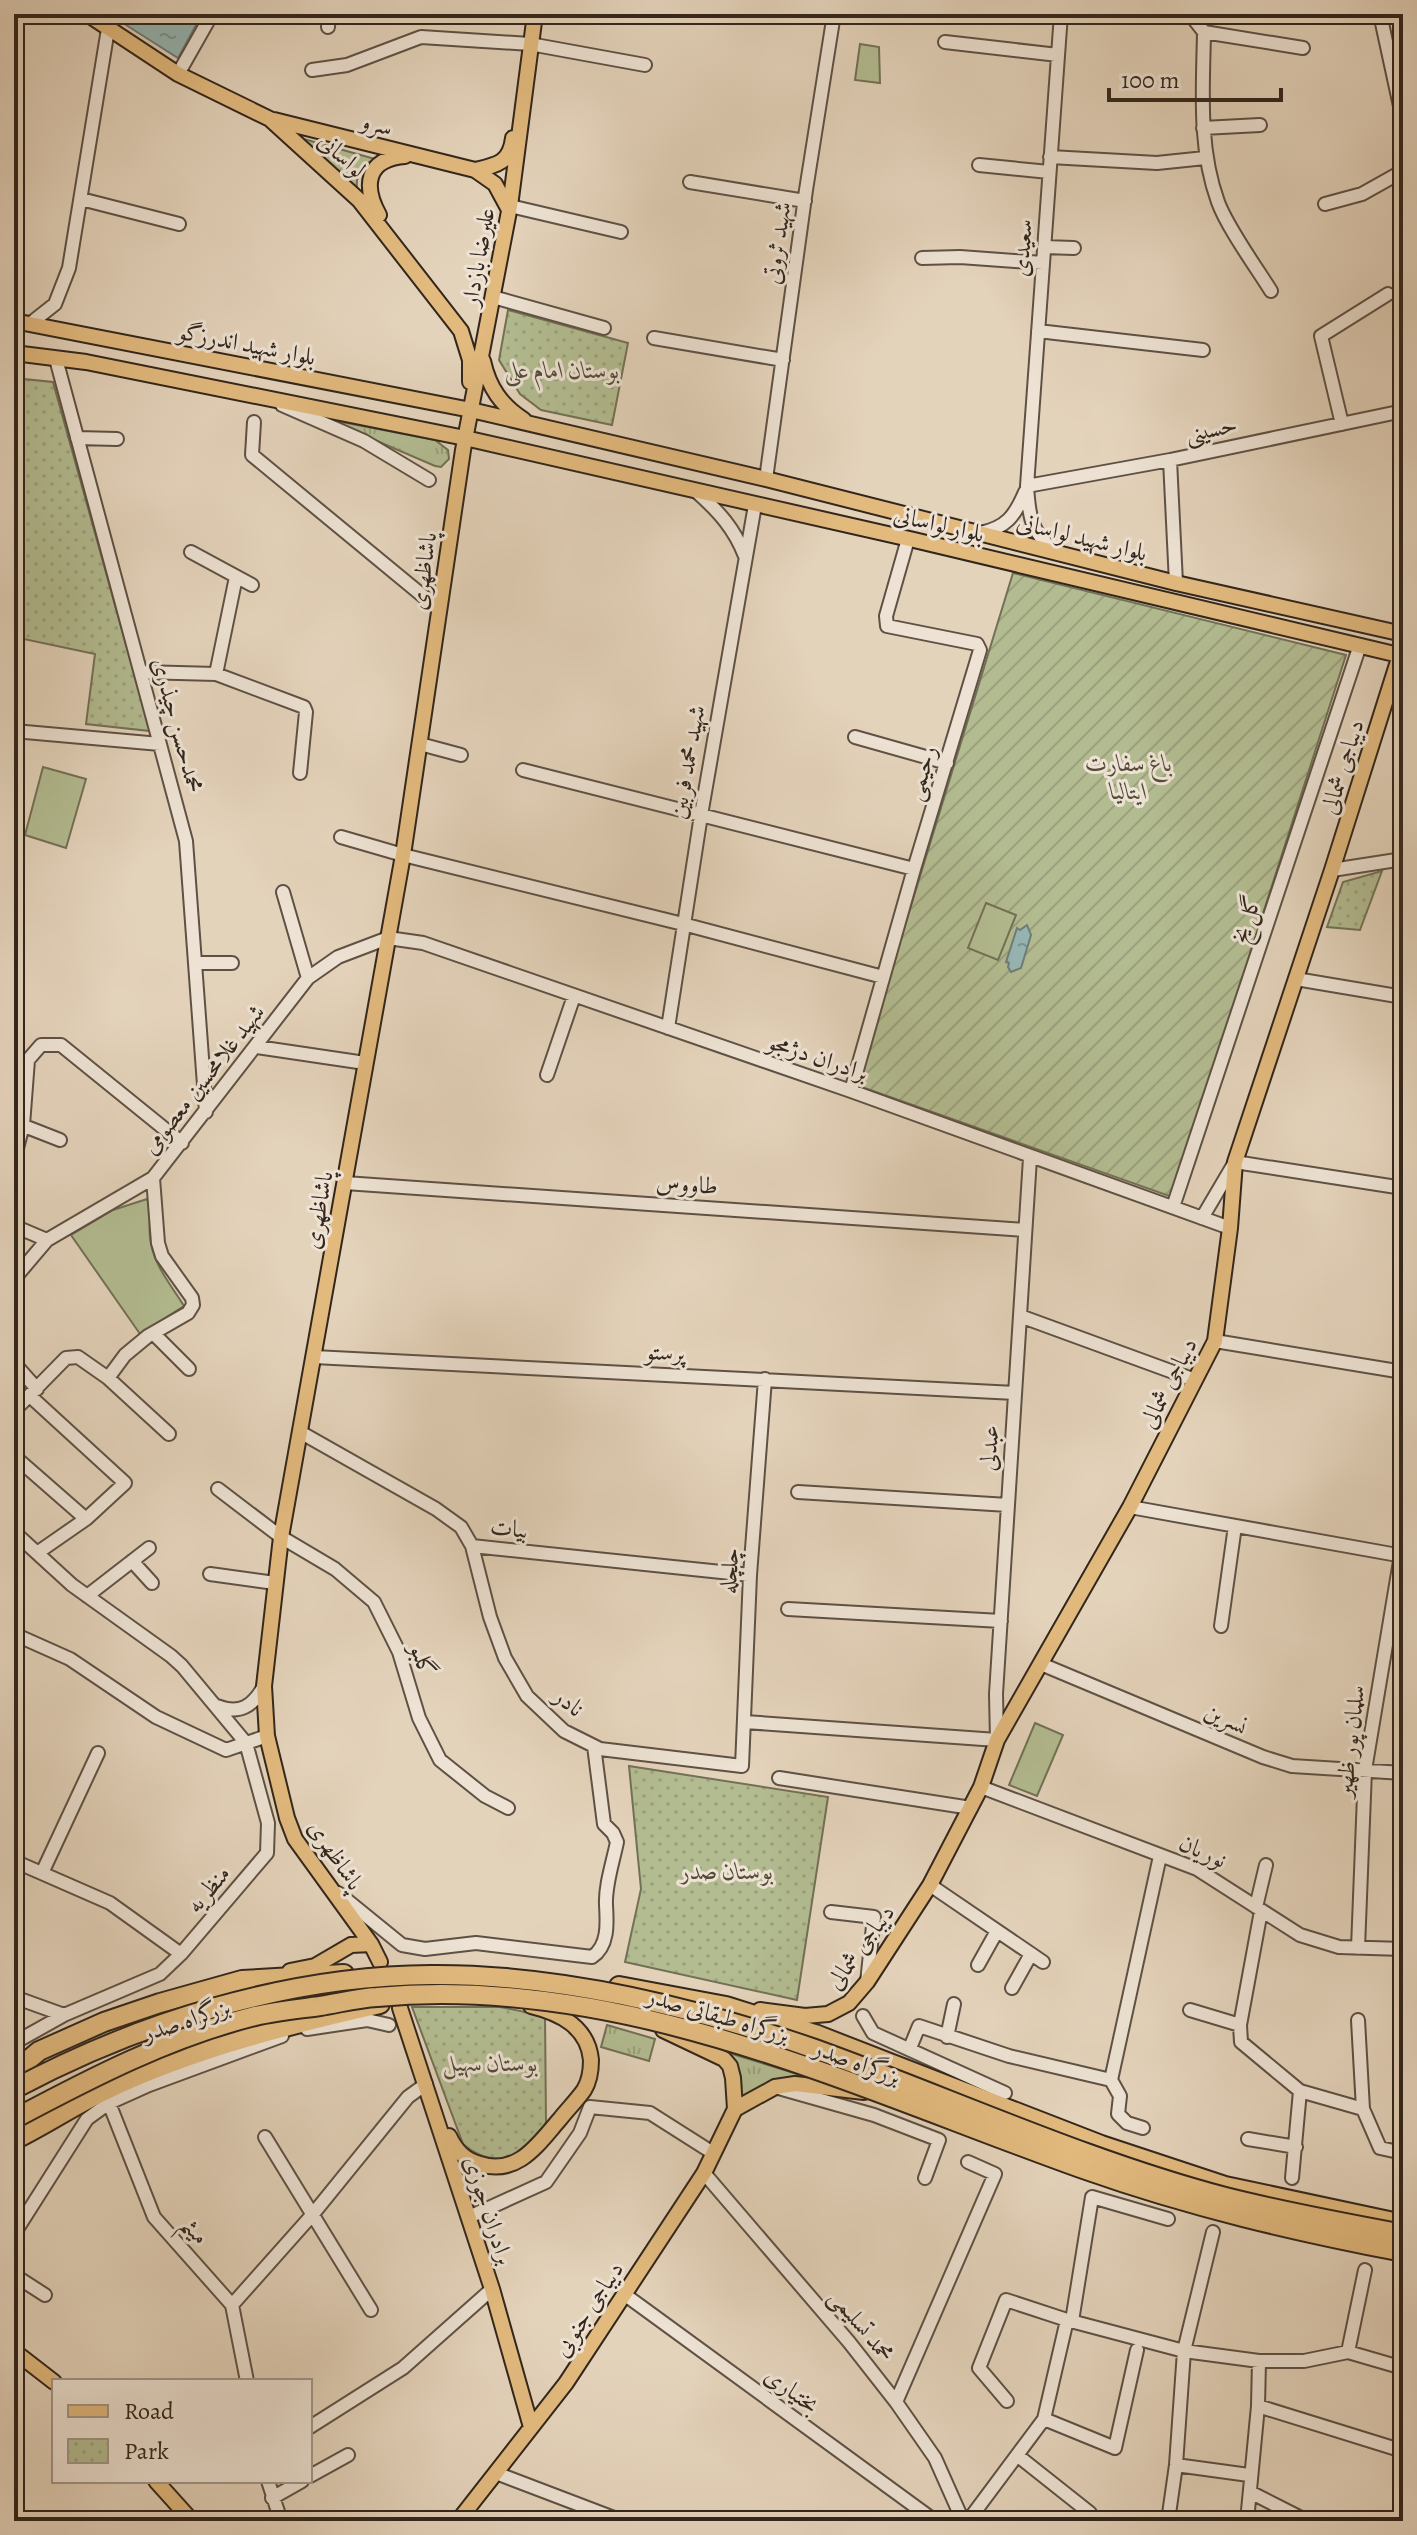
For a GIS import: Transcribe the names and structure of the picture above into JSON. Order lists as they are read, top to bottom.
{
  "streets": {
    "highway": ["بزرگراه طبقاتی صدر", "بزرگراه صدر"],
    "main road": [
      "سرو",
      "لواسانی",
      "علیرضا بازدار",
      "بلوار شهید اندرزگو",
      "بلوار لواسانی",
      "بلوار شهید لواسانی",
      "پاشاظهری",
      "دیباجی شمالی",
      "برادران جوزی",
      "دیباجی جنوبی"
    ],
    "street": [
      "شهید ثروتی",
      "سعیدی",
      "حسینی",
      "محمدحسن چیذری",
      "شهید محمد فربین",
      "رحیمی",
      "گل یخ",
      "برادران دژمجو",
      "شهید غلامحسین معصومی",
      "طاووس",
      "پرستو",
      "عبدلی",
      "بیات",
      "چلچله",
      "گلبو",
      "نادر",
      "نسرین",
      "سلمان پور ظهیر",
      "نوریان",
      "منظریه",
      "میثم",
      "محمد تسلیمی",
      "بختیاری"
    ]
  },
  "crossings": [
    ["سرو", "لواسانی"],
    ["سرو", "علیرضا بازدار"],
    ["لواسانی", "علیرضا بازدار"],
    ["لواسانی", "بلوار شهید اندرزگو"],
    ["لواسانی", "پاشاظهری"],
    ["شهید ثروتی", "بلوار شهید لواسانی"],
    ["سعیدی", "حسینی"],
    ["سعیدی", "بلوار شهید لواسانی"],
    ["علیرضا بازدار", "بلوار شهید اندرزگو"],
    ["علیرضا بازدار", "پاشاظهری"],
    ["بلوار شهید اندرزگو", "بلوار لواسانی"],
    ["بلوار شهید اندرزگو", "پاشاظهری"],
    ["بلوار شهید اندرزگو", "محمدحسن چیذری"],
    ["بلوار لواسانی", "پاشاظهری"],
    ["بلوار لواسانی", "شهید محمد فربین"],
    ["بلوار لواسانی", "دیباجی شمالی"],
    ["بلوار لواسانی", "رحیمی"],
    ["بلوار لواسانی", "گل یخ"],
    ["پاشاظهری", "برادران دژمجو"],
    ["پاشاظهری", "شهید غلامحسین معصومی"],
    ["پاشاظهری", "طاووس"],
    ["پاشاظهری", "پرستو"],
    ["پاشاظهری", "بیات"],
    ["پاشاظهری", "گلبو"],
    ["پاشاظهری", "بزرگراه صدر"],
    ["محمدحسن چیذری", "شهید غلامحسین معصومی"],
    ["شهید محمد فربین", "برادران دژمجو"],
    ["دیباجی شمالی", "برادران دژمجو"],
    ["دیباجی شمالی", "عبدلی"],
    ["دیباجی شمالی", "نسرین"],
    ["دیباجی شمالی", "نوریان"],
    ["دیباجی شمالی", "بزرگراه صدر"],
    ["رحیمی", "برادران دژمجو"],
    ["گل یخ", "برادران دژمجو"],
    ["برادران دژمجو", "شهید غلامحسین معصومی"],
    ["برادران دژمجو", "عبدلی"],
    ["طاووس", "عبدلی"],
    ["پرستو", "عبدلی"],
    ["پرستو", "چلچله"],
    ["بیات", "چلچله"],
    ["بیات", "نادر"],
    ["چلچله", "نادر"],
    ["نسرین", "سلمان پور ظهیر"],
    ["سلمان پور ظهیر", "نوریان"],
    ["بزرگراه طبقاتی صدر", "بزرگراه صدر"],
    ["بزرگراه صدر", "برادران جوزی"],
    ["برادران جوزی", "دیباجی جنوبی"],
    ["دیباجی جنوبی", "محمد تسلیمی"],
    ["دیباجی جنوبی", "بختیاری"]
  ],
  "parks": [
    "بوستان امام علی",
    "باغ سفارت ایتالیا",
    "بوستان صدر",
    "بوستان سهیل"
  ],
  "legend": ["Road", "Park"],
  "scale_bar": "100 m"
}
